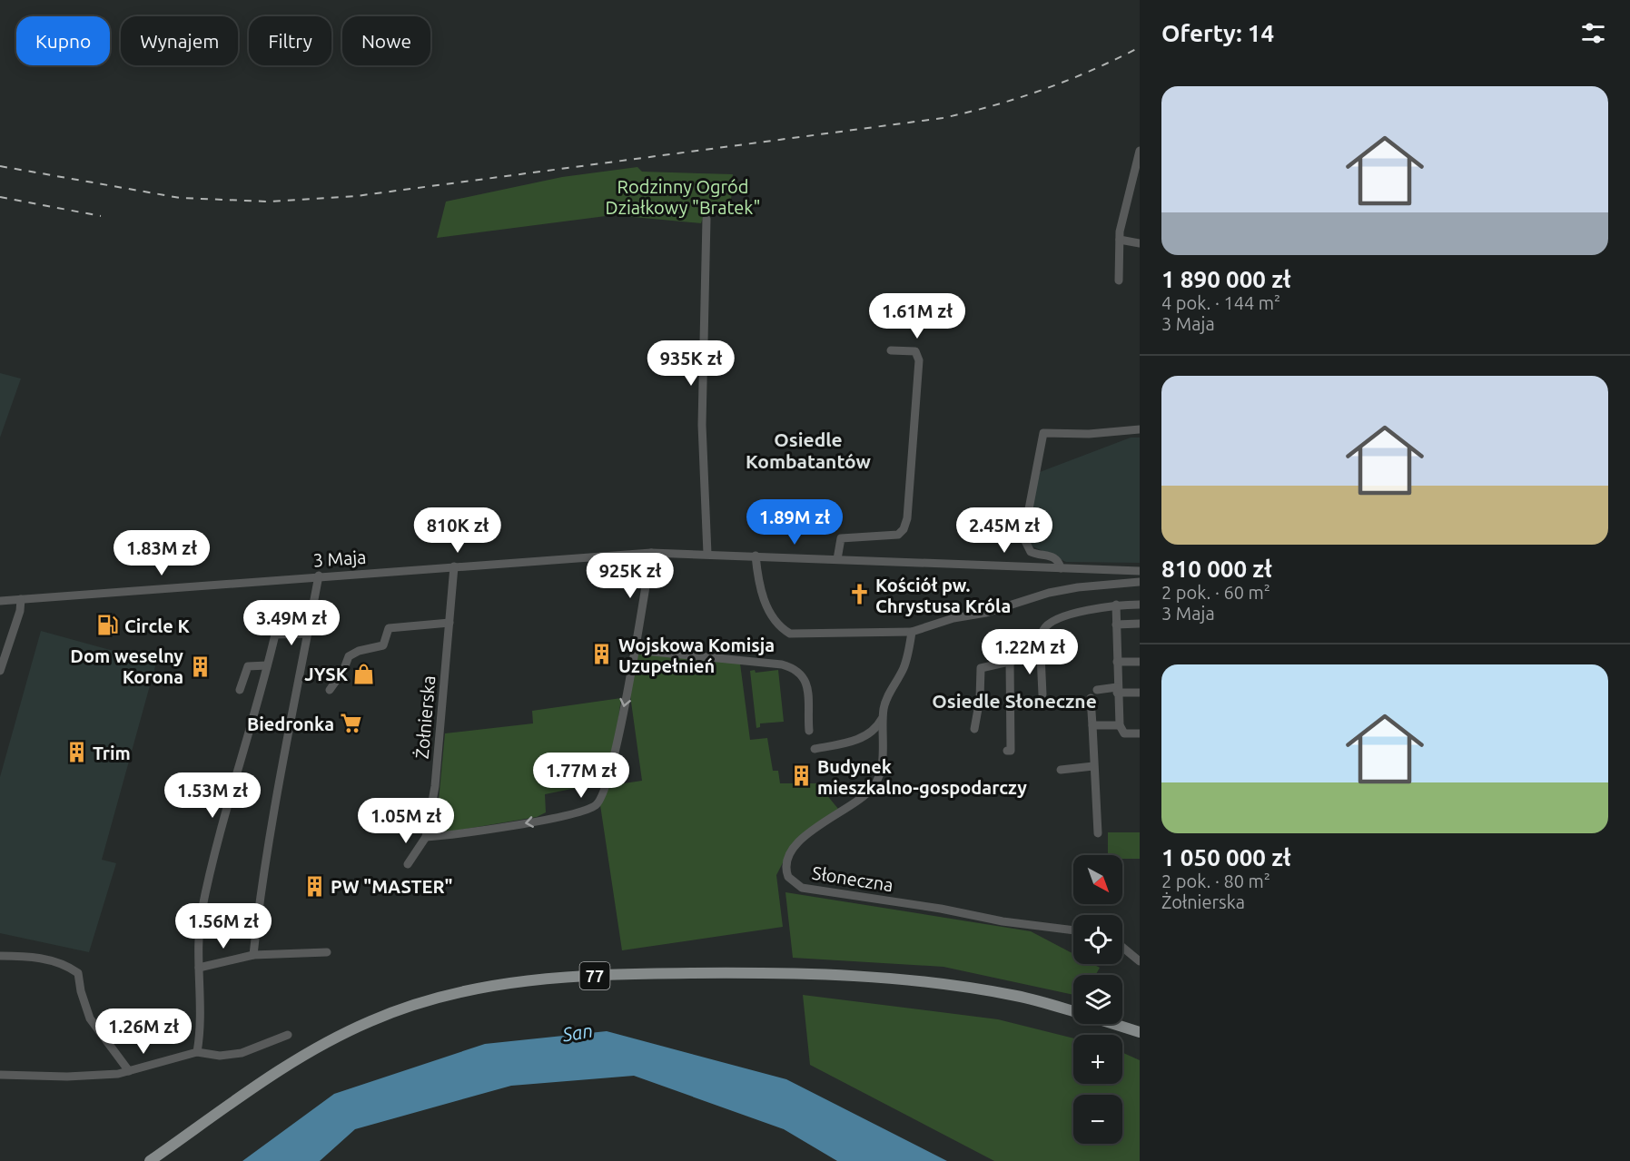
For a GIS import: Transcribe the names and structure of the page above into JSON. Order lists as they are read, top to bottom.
{
  "streets": {
    "main road": ["77"],
    "street": ["3 Maja", "Żołnierska", "Słoneczna"]
  },
  "crossings": [
    ["3 Maja", "Żołnierska"]
  ],
  "districts": ["Osiedle Kombatantów", "Osiedle Słoneczne"],
  "water": ["San"],
  "parks": ["Rodzinny Ogród Działkowy \"Bratek\""],
  "places": {
    "church": ["Kościół pw. Chrystusa Króla"],
    "fuel station": ["Circle K"],
    "building": [
      "Wojskowa Komisja Uzupełnień",
      "Dom weselny Korona",
      "Trim",
      "Budynek mieszkalno-gospodarczy",
      "PW \"MASTER\""
    ],
    "shop": ["JYSK"],
    "supermarket": ["Biedronka"]
  },
  "north": "bottom right",
  "page": {
    "heading": "Oferty: 14",
    "chip": [
      "Kupno",
      "Wynajem",
      "Filtry",
      "Nowe"
    ],
    "list": [
      {
        "name": "1 890 000 zł",
        "note": "4 pok. · 144 m² · 3 Maja"
      },
      {
        "name": "810 000 zł",
        "note": "2 pok. · 60 m² · 3 Maja"
      },
      {
        "name": "1 050 000 zł",
        "note": "2 pok. · 80 m² · Żołnierska"
      }
    ],
    "price": [
      "1.61M zł",
      "935K zł",
      "1.89M zł",
      "810K zł",
      "2.45M zł",
      "1.83M zł",
      "925K zł",
      "3.49M zł",
      "1.22M zł",
      "1.77M zł",
      "1.53M zł",
      "1.05M zł",
      "1.56M zł",
      "1.26M zł"
    ],
    "map_buttons": ["+", "−"]
  }
}
